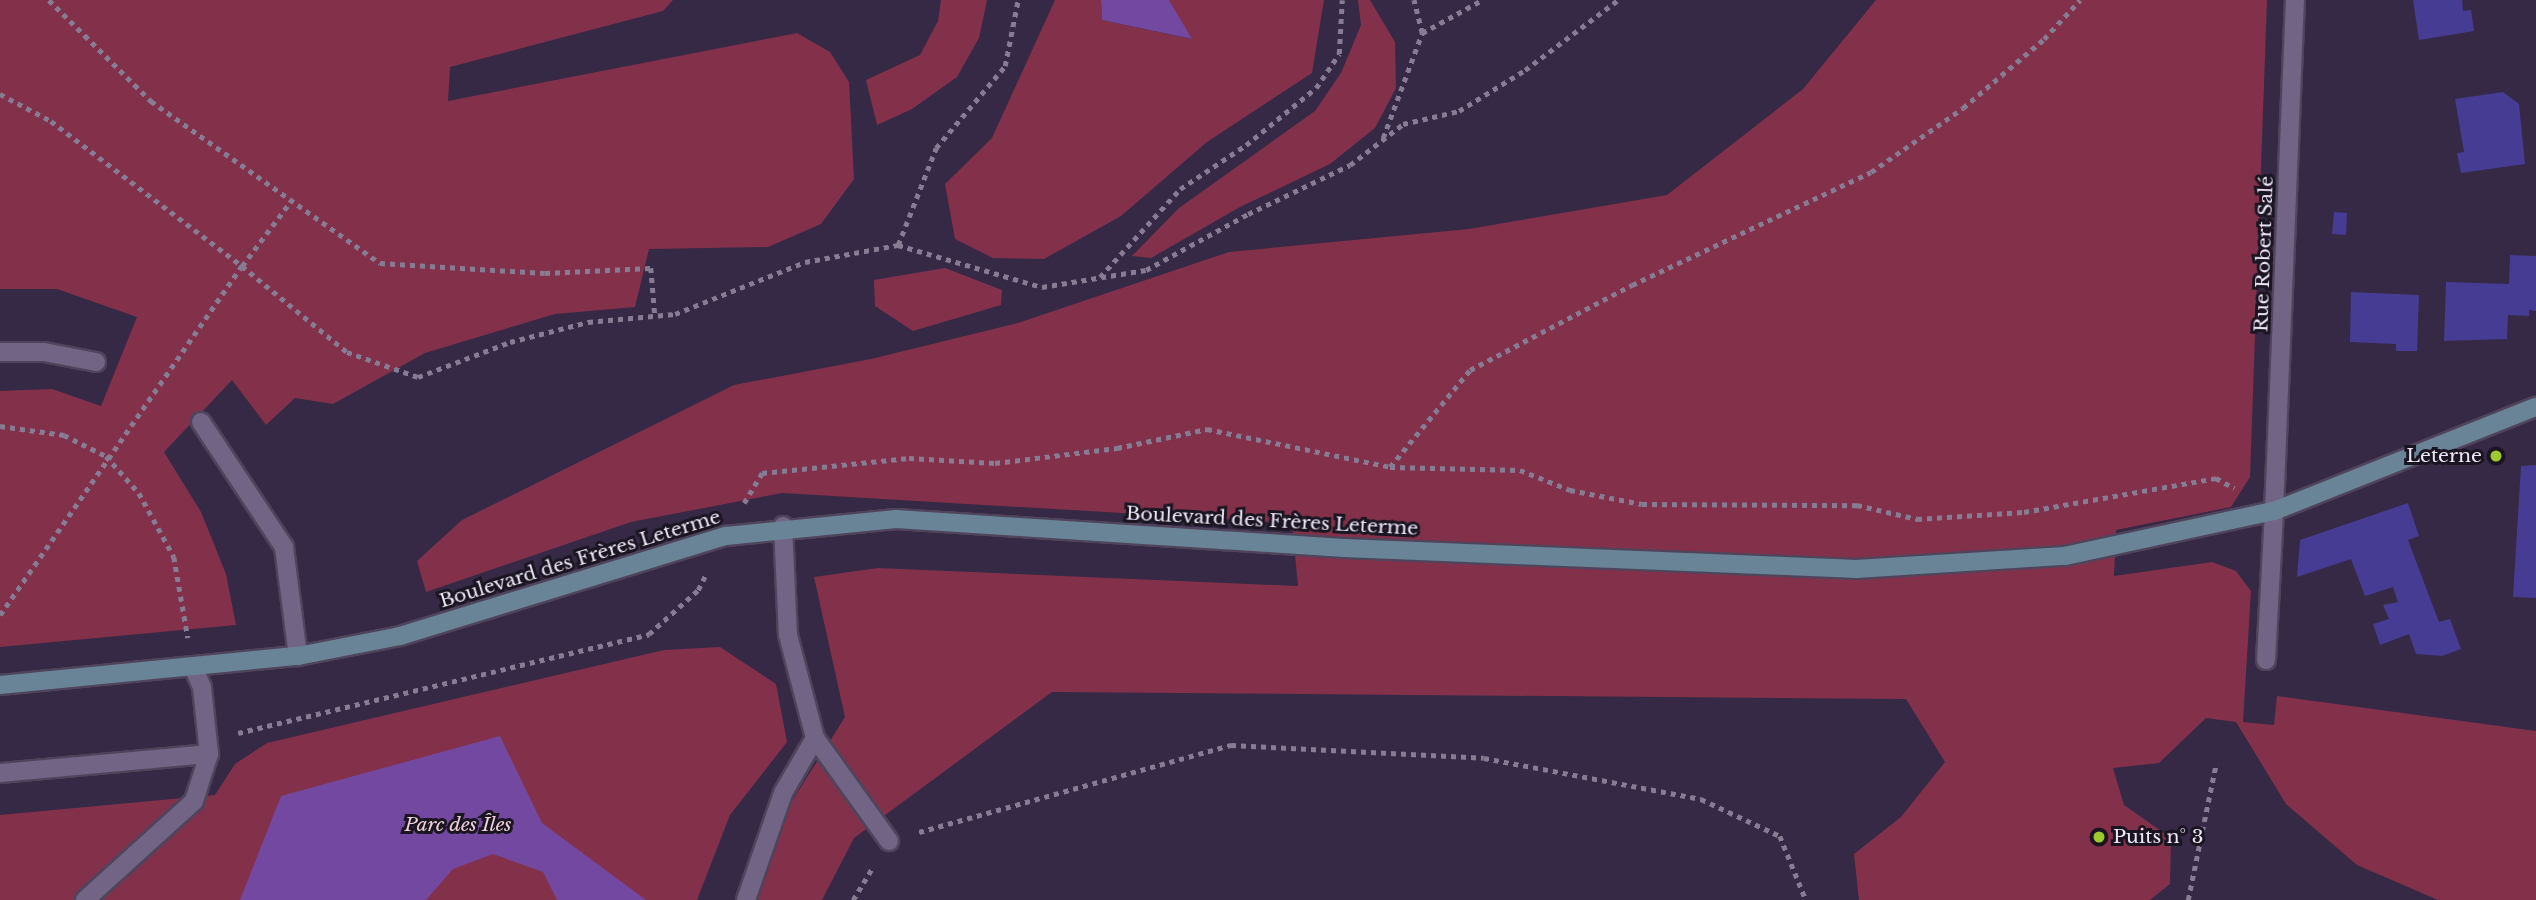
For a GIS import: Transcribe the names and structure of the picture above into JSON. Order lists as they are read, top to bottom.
{
  "streets": {
    "street": ["Rue Robert Salé", "Boulevard des Frères Leterme"]
  },
  "crossings": [
    ["Rue Robert Salé", "Boulevard des Frères Leterme"]
  ],
  "parks": ["Parc des Îles"],
  "places": ["Leterne", "Puits n° 3"]
}
